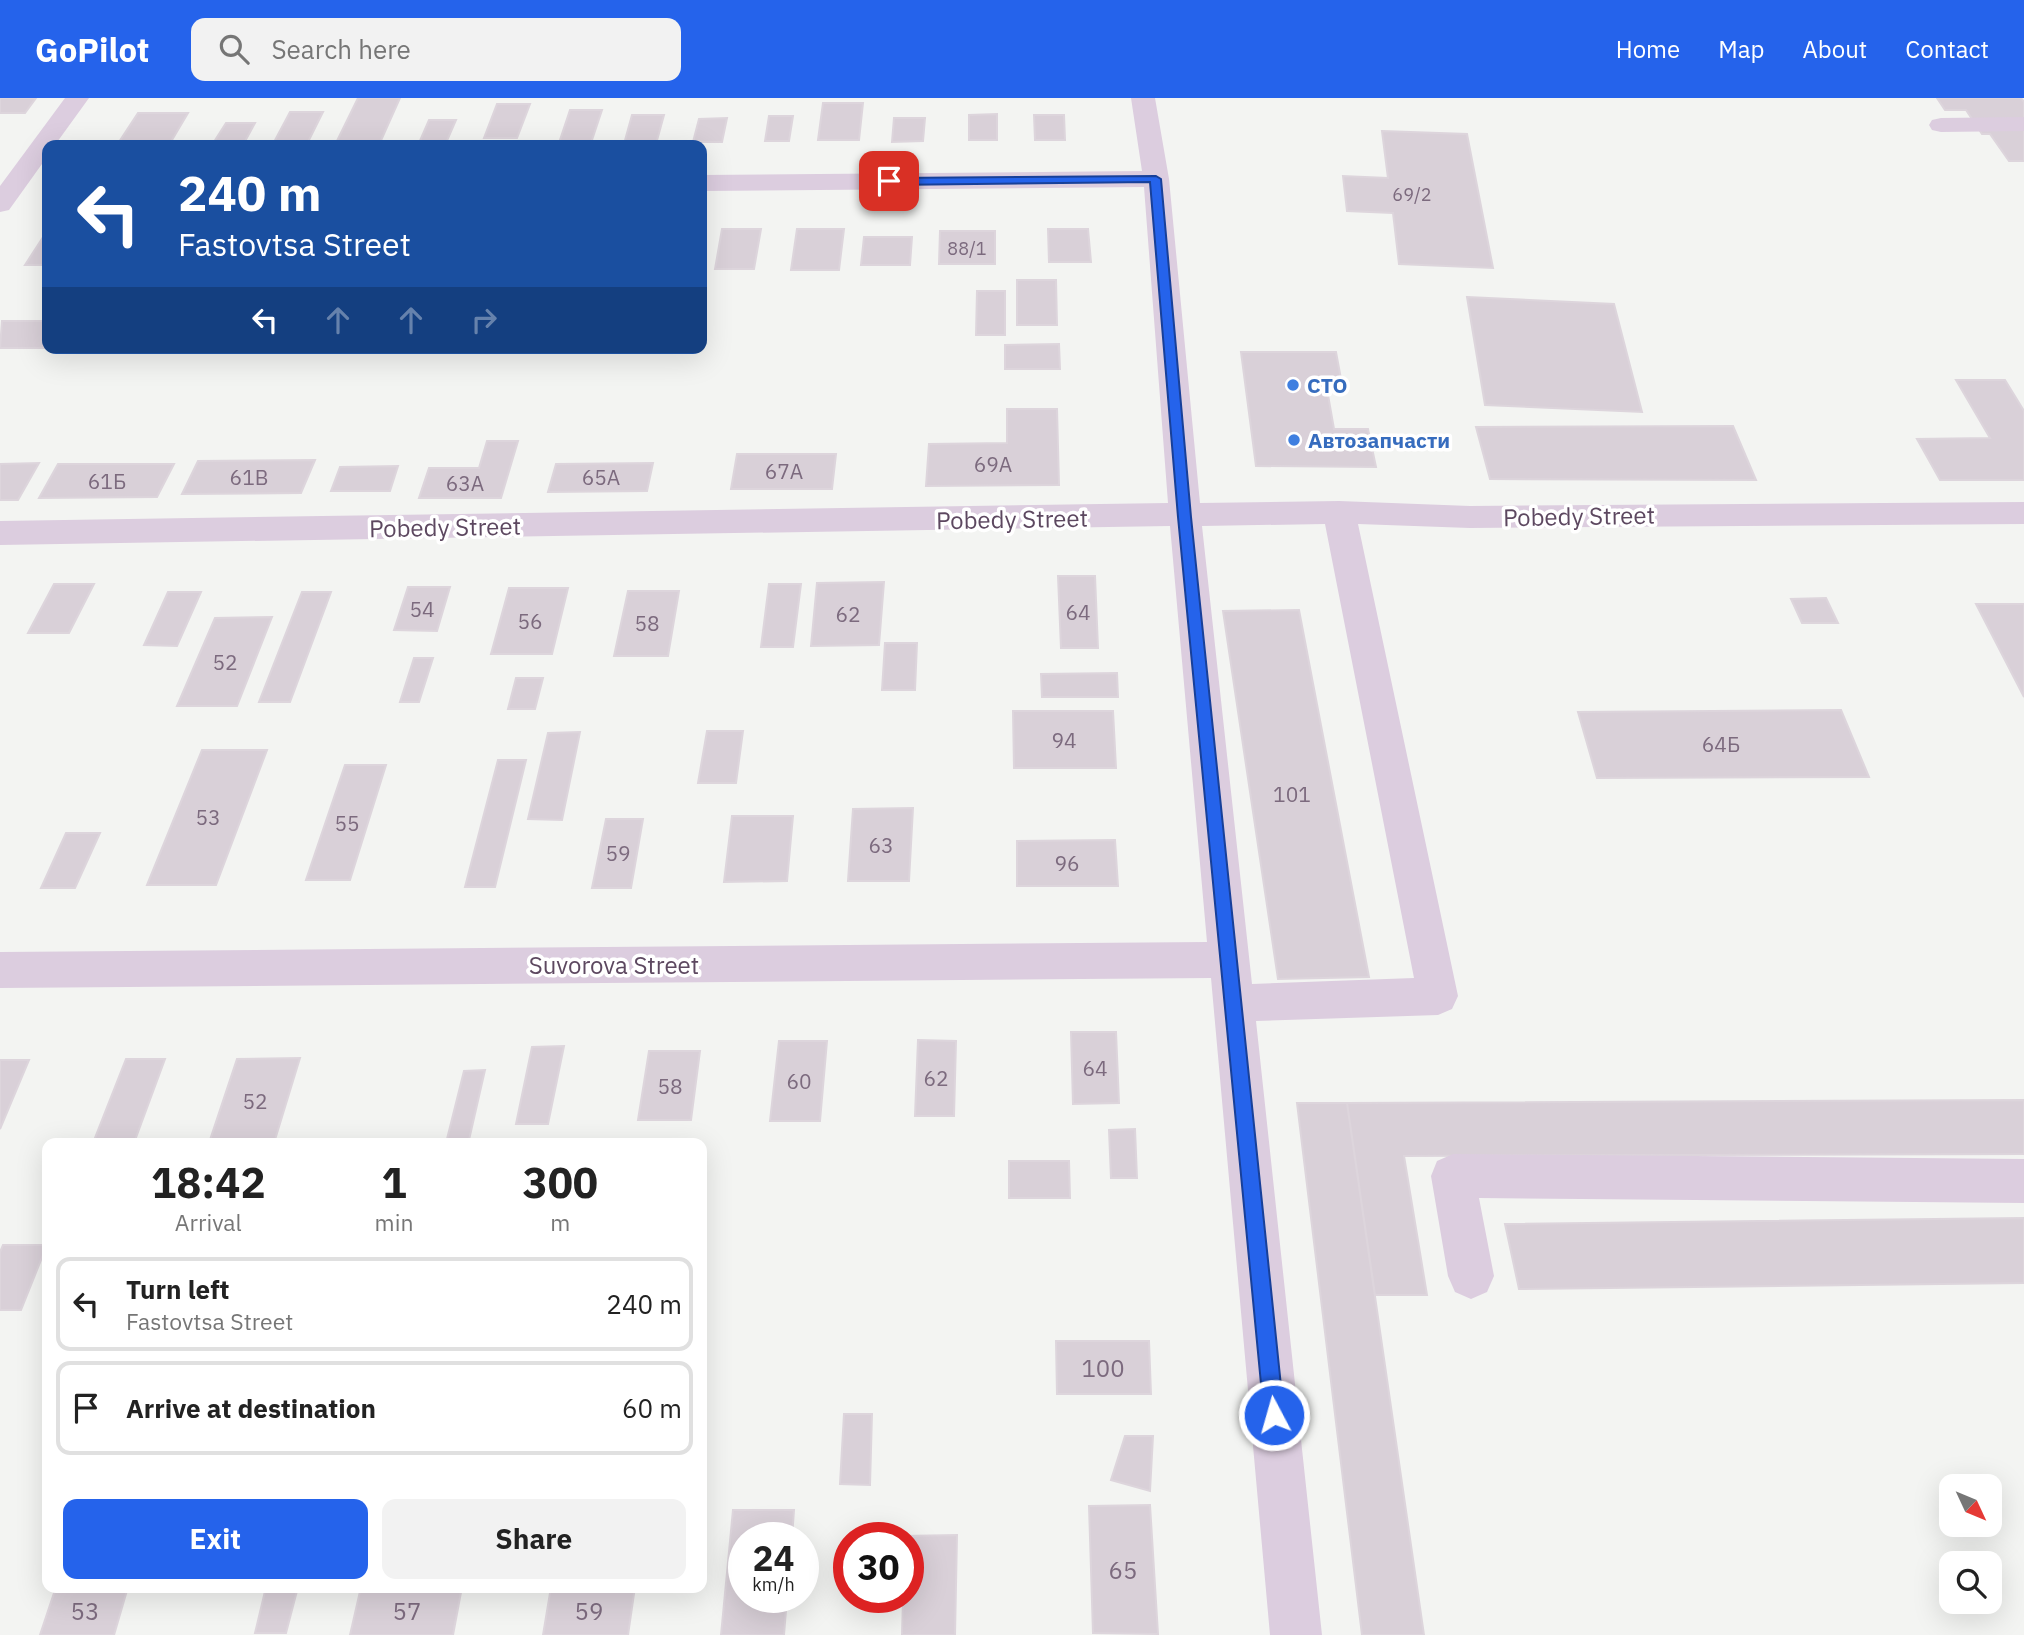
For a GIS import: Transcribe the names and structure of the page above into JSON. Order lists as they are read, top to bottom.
{
  "streets": {
    "street": ["Pobedy Street", "Suvorova Street"]
  },
  "places": ["СТО", "Автозапчасти"],
  "house_numbers": [
    "69/2",
    "88/1",
    "69А",
    "67А",
    "61В",
    "65А",
    "61Б",
    "63А",
    "54",
    "64",
    "62",
    "56",
    "58",
    "52",
    "94",
    "64Б",
    "101",
    "53",
    "55",
    "63",
    "59",
    "96",
    "64",
    "62",
    "60",
    "58",
    "52",
    "100",
    "65",
    "53",
    "57",
    "59"
  ],
  "north": "bottom right",
  "page": {
    "header": "GoPilot",
    "search": "Search here",
    "nav": [
      "Home",
      "Map",
      "About",
      "Contact"
    ],
    "turn": ["240 m", "Fastovtsa Street"],
    "eta": [
      "18:42",
      "Arrival",
      "1",
      "min",
      "300",
      "m"
    ],
    "list": [
      {
        "name": "Turn left",
        "note": "Fastovtsa Street",
        "value": "240 m"
      },
      {
        "name": "Arrive at destination",
        "value": "60 m"
      }
    ],
    "buttons": ["Exit", "Share"],
    "speed": "24 km/h",
    "limit": "30"
  }
}
